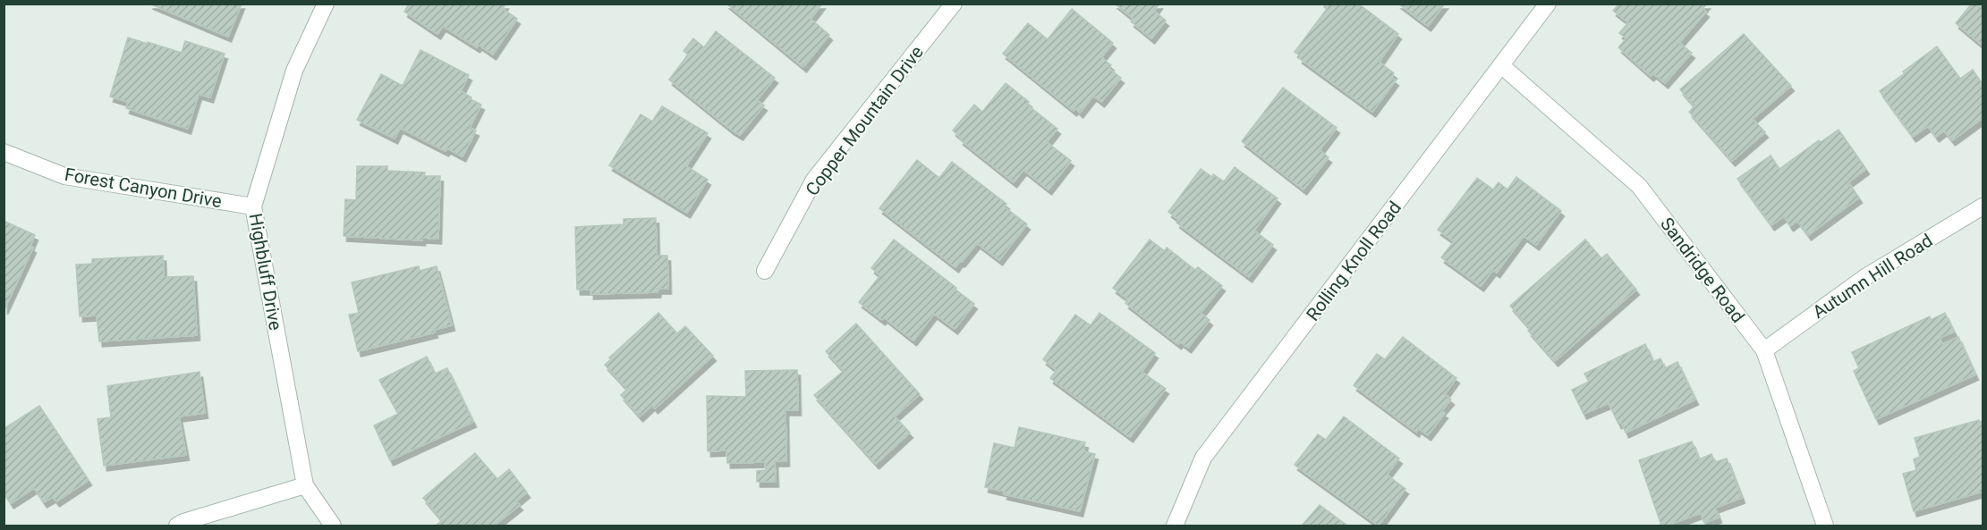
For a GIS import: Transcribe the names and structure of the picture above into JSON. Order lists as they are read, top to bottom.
{
  "streets": {
    "street": [
      "Copper Mountain Drive",
      "Forest Canyon Drive",
      "Rolling Knoll Road",
      "Sandridge Road",
      "Highbluff Drive",
      "Autumn Hill Road"
    ]
  },
  "crossings": [
    ["Forest Canyon Drive", "Highbluff Drive"],
    ["Rolling Knoll Road", "Sandridge Road"],
    ["Sandridge Road", "Autumn Hill Road"]
  ]
}
